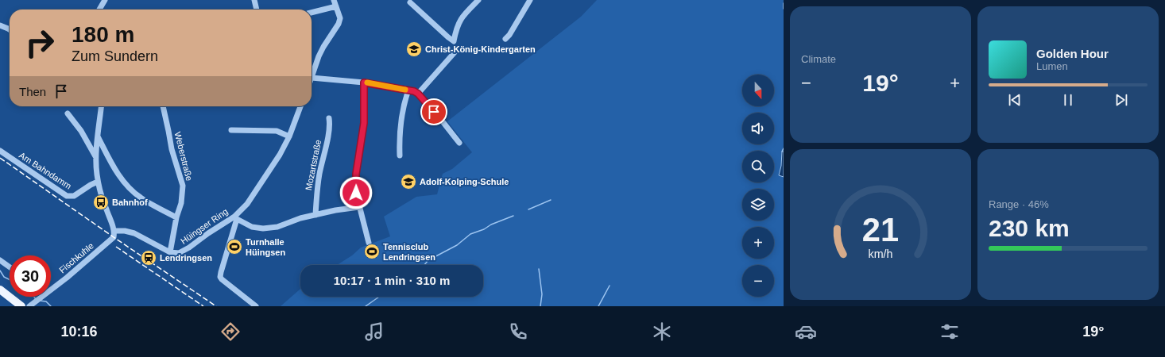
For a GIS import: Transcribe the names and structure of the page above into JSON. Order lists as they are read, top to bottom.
{
  "streets": {
    "street": [
      "Weberstraße",
      "Mozartstraße",
      "Am Bahndamm",
      "Hüingser Ring",
      "Fischkuhle"
    ]
  },
  "crossings": [
    ["Weberstraße", "Hüingser Ring"]
  ],
  "places": {
    "school or university": ["Christ-König-Kindergarten", "Adolf-Kolping-Schule"],
    "bus stop": ["Bahnhof"],
    "sports": ["Turnhalle Hüingsen", "Tennisclub Lendringsen"],
    "station": ["Lendringsen"]
  },
  "north": "bottom",
  "page": {
    "tile": [
      "Climate",
      ["Range · 46%", "230 km"]
    ],
    "turn": ["180 m", "Zum Sundern"],
    "song": ["Golden Hour", "Lumen"],
    "heat": ["−", "19°", "+"],
    "map_buttons": ["+", "−"],
    "then": "Then",
    "limit": "30",
    "trip": "10:17 · 1 min · 310 m",
    "tabs": ["10:16", "19°"],
    "gauge": ["21", "km/h"]
  }
}
